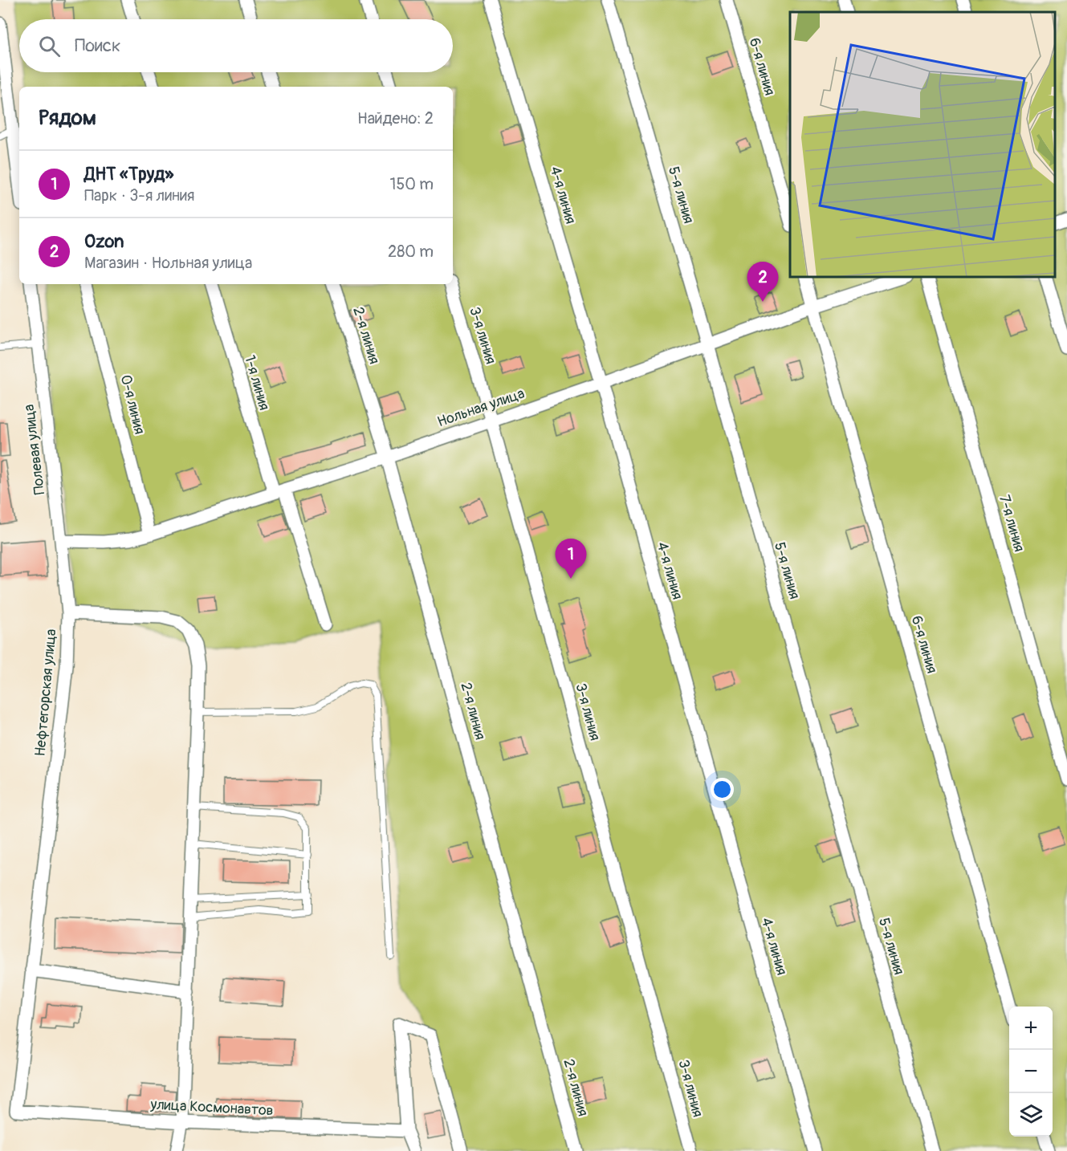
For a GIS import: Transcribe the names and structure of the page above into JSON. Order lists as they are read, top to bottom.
{
  "streets": {
    "street": [
      "6-я линия",
      "4-я линия",
      "5-я линия",
      "2-я линия",
      "3-я линия",
      "1-я линия",
      "0-я линия",
      "Нольная улица",
      "Полевая улица",
      "7-я линия",
      "Нефтегорская улица",
      "улица Космонавтов"
    ]
  },
  "crossings": [
    ["6-я линия", "Нольная улица"],
    ["4-я линия", "Нольная улица"],
    ["5-я линия", "Нольная улица"],
    ["2-я линия", "Нольная улица"],
    ["3-я линия", "Нольная улица"],
    ["1-я линия", "Нольная улица"],
    ["0-я линия", "Нольная улица"],
    ["Нольная улица", "Полевая улица"],
    ["Полевая улица", "Нефтегорская улица"],
    ["Нефтегорская улица", "улица Космонавтов"]
  ],
  "page": {
    "search": "Поиск",
    "heading": ["Рядом", "Найдено: 2"],
    "list": [
      {
        "mark": "1",
        "name": "ДНТ «Труд»",
        "note": "Парк · 3-я линия",
        "value": "150 m"
      },
      {
        "mark": "2",
        "name": "Ozon",
        "note": "Магазин · Нольная улица",
        "value": "280 m"
      }
    ],
    "pins": ["2", "1"],
    "map_buttons": ["+", "−"]
  }
}
